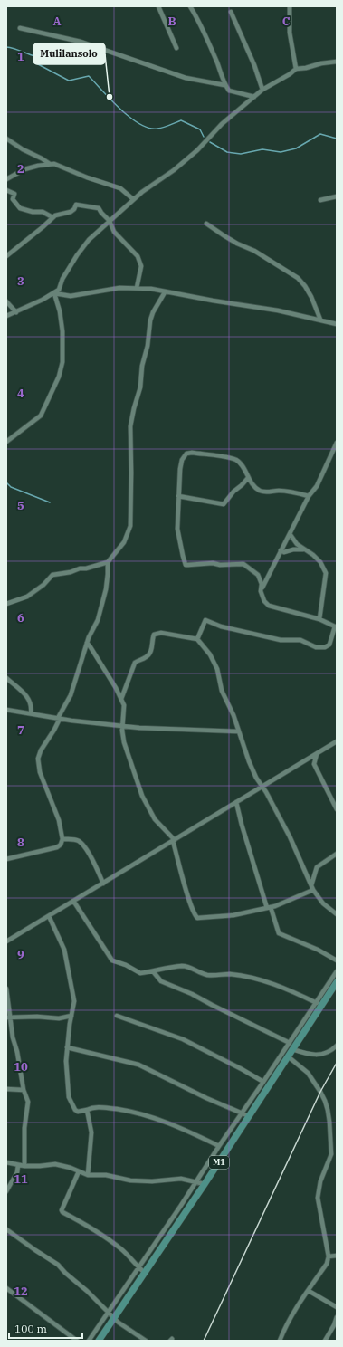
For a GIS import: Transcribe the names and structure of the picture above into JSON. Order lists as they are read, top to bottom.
{
  "streets": {
    "main road": ["M1"]
  },
  "places": ["Mulilansolo"],
  "scale_bar": "100 m",
  "grid": {
    "columns": ["A", "B", "C"],
    "rows": [
      "1",
      "2",
      "3",
      "4",
      "5",
      "6",
      "7",
      "8",
      "9",
      "10",
      "11",
      "12"
    ]
  }
}
